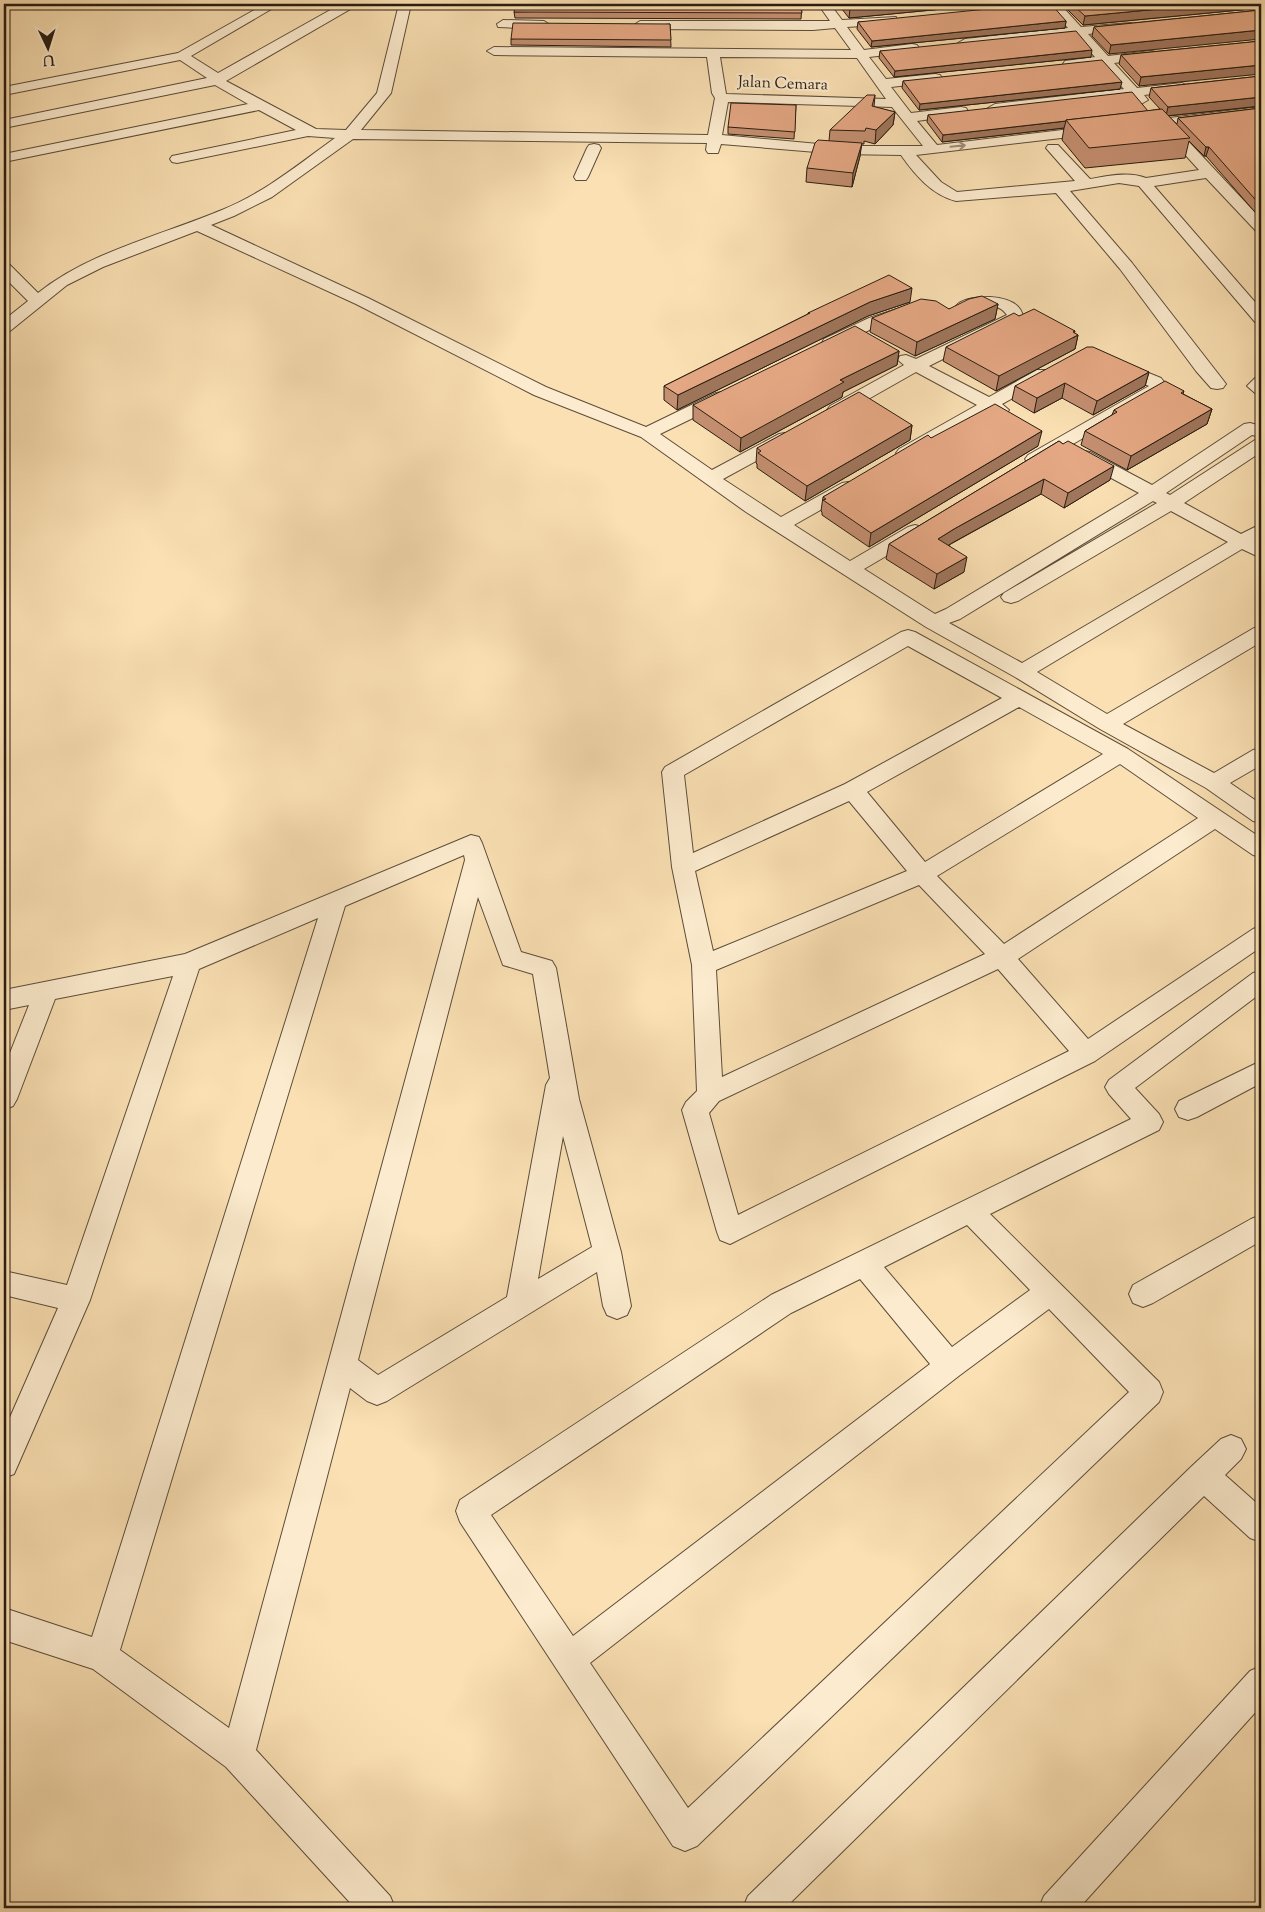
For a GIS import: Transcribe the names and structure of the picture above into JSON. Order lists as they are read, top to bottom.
{
  "streets": {
    "street": ["Jalan Cemara"]
  },
  "north": "bottom"
}
